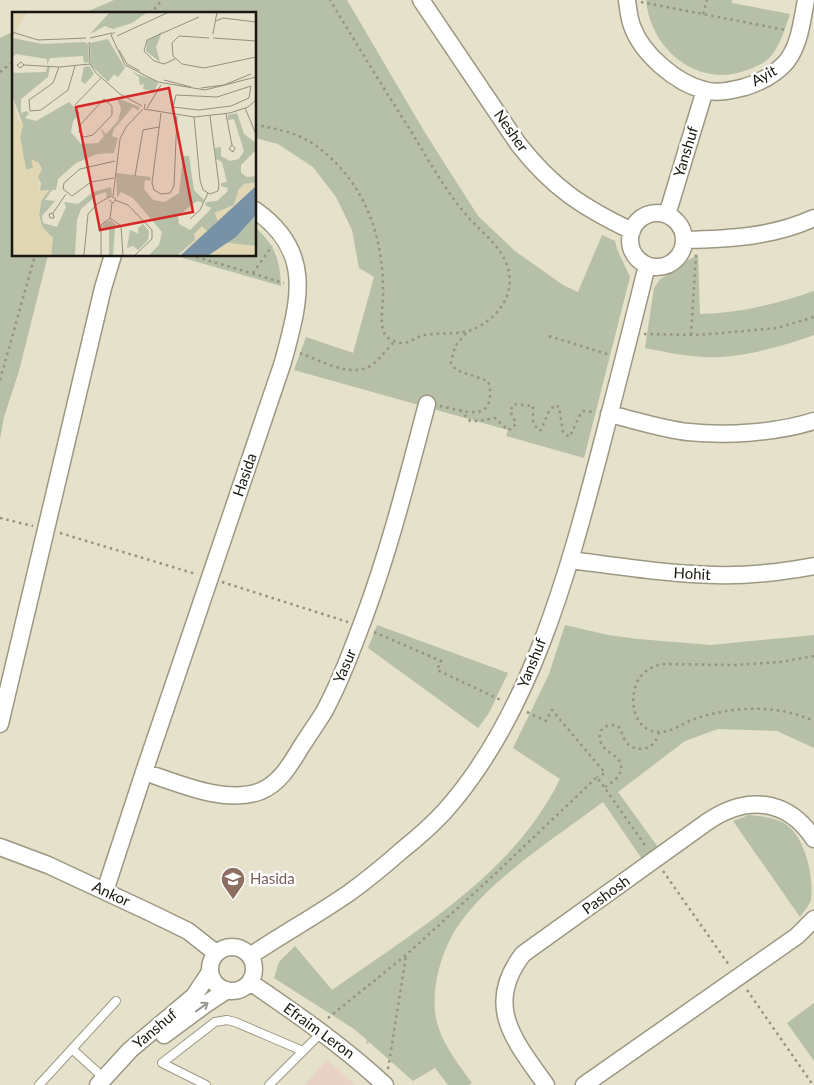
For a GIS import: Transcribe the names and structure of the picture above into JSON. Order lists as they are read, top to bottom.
{
  "streets": {
    "street": [
      "Ayit",
      "Nesher",
      "Yanshuf",
      "Hasida",
      "Hohit",
      "Yasur",
      "Ankor",
      "Pashosh",
      "Efraim Leron"
    ]
  },
  "crossings": [
    ["Ayit", "Yanshuf"],
    ["Nesher", "Yanshuf"],
    ["Yanshuf", "Hohit"],
    ["Yanshuf", "Ankor"],
    ["Yanshuf", "Efraim Leron"],
    ["Hasida", "Yasur"],
    ["Hasida", "Ankor"],
    ["Ankor", "Efraim Leron"]
  ],
  "places": {
    "school or university": ["Hasida"]
  }
}
